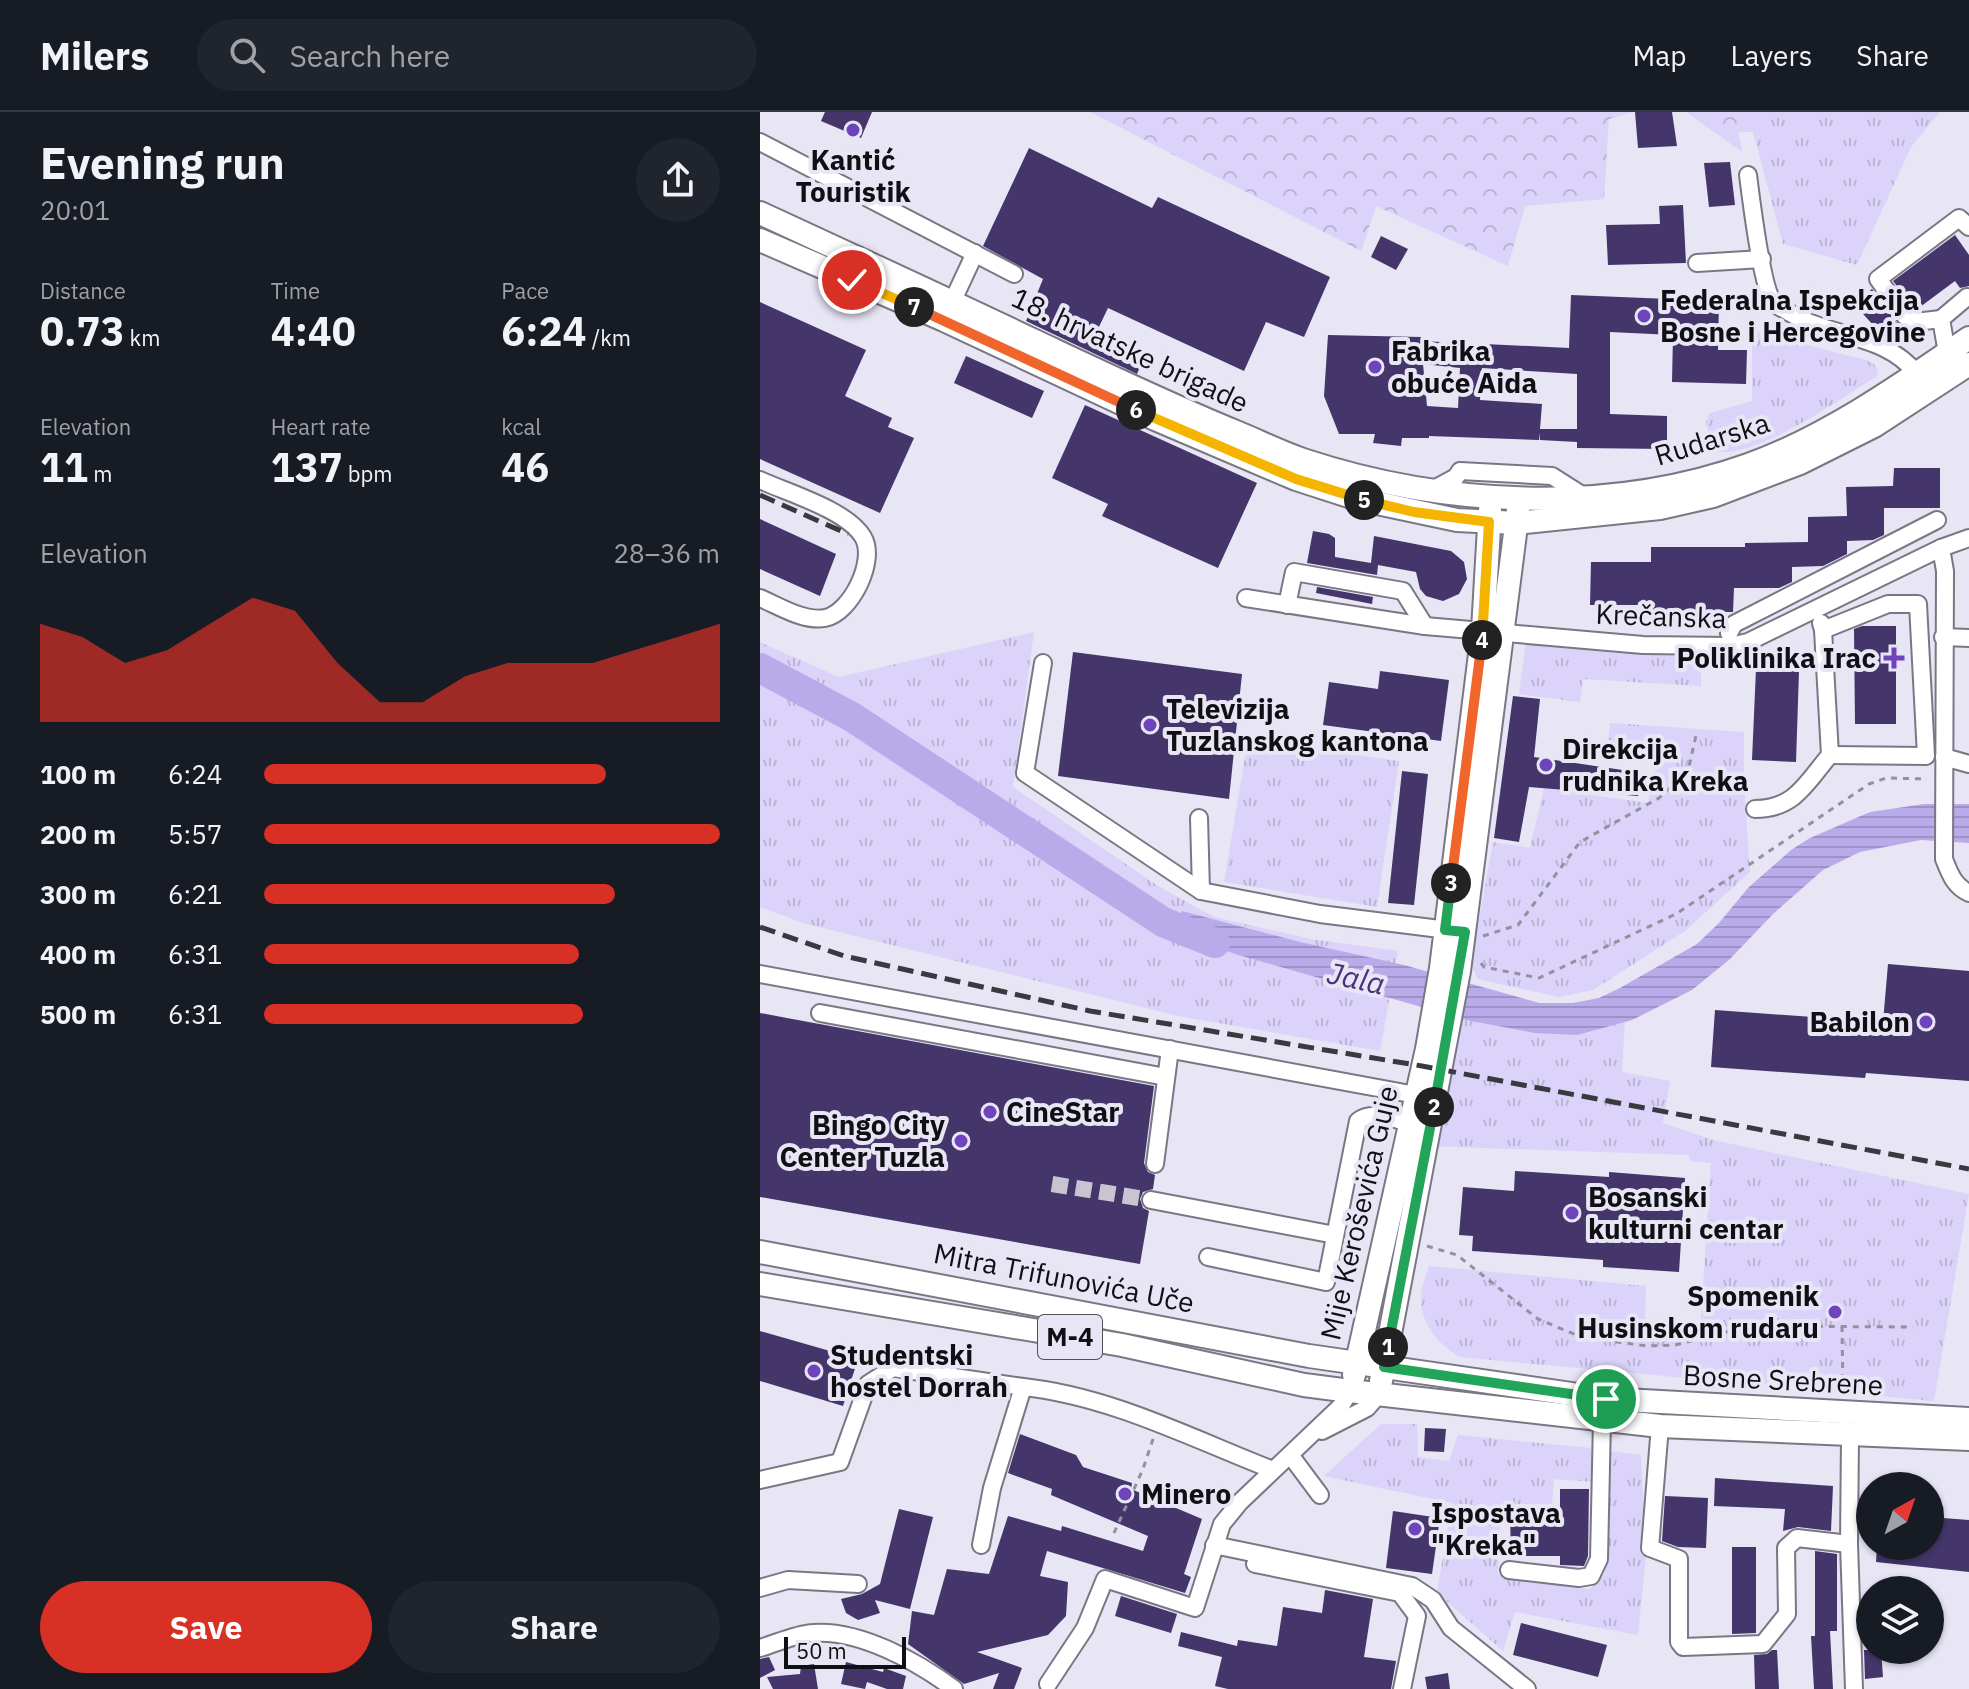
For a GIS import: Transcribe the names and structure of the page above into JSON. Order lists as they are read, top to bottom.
{
  "streets": {
    "main road": [
      "18. hrvatske brigade",
      "Rudarska",
      "Mije Keroševića Guje",
      "Mitra Trifunovića Uče",
      "M-4",
      "Bosne Srebrene"
    ],
    "street": ["Krečanska"]
  },
  "crossings": [
    ["18. hrvatske brigade", "Rudarska"],
    ["Mije Keroševića Guje", "Mitra Trifunovića Uče"],
    ["Mije Keroševića Guje", "Bosne Srebrene"],
    ["Mitra Trifunovića Uče", "Bosne Srebrene"]
  ],
  "water": ["Jala"],
  "places": {
    "other": [
      "Kantić Touristik",
      "Federalna Ispekcija Bosne i Hercegovine",
      "Fabrika obuće Aida",
      "Televizija Tuzlanskog kantona",
      "Direkcija rudnika Kreka",
      "Babilon",
      "CineStar",
      "Bingo City Center Tuzla",
      "Bosanski kulturni centar",
      "Spomenik Husinskom rudaru",
      "Studentski hostel Dorrah",
      "Minero",
      "Ispostava \"Kreka\""
    ],
    "health": ["Poliklinika Irac"]
  },
  "scale_bar": "50 m",
  "north": "top right",
  "page": {
    "header": "Milers",
    "search": "Search here",
    "nav": ["Map", "Layers", "Share"],
    "heading": ["Evening run", "20:01"],
    "stats": [
      ["Distance", "0.73 km"],
      ["Time", "4:40"],
      ["Pace", "6:24 /km"],
      ["Elevation", "11 m"],
      ["Heart rate", "137 bpm"],
      ["kcal", "46"]
    ],
    "pins": [
      "7",
      "6",
      "5",
      "4",
      "3",
      "2",
      "1"
    ],
    "chart": ["Elevation", "28–36 m"],
    "list": [
      {
        "name": "100 m",
        "note": "6:24"
      },
      {
        "name": "200 m",
        "note": "5:57"
      },
      {
        "name": "300 m",
        "note": "6:21"
      },
      {
        "name": "400 m",
        "note": "6:31"
      },
      {
        "name": "500 m",
        "note": "6:31"
      }
    ],
    "buttons": ["Save", "Share"],
    "scale": "50 m"
  }
}
